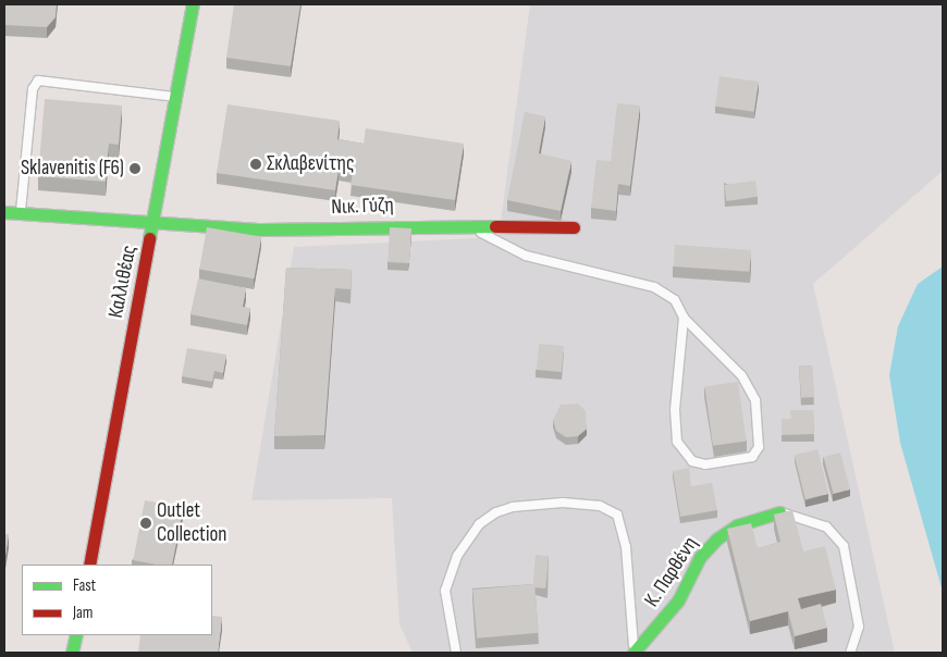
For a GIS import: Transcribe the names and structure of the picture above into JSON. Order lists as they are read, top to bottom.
{
  "streets": {
    "street": ["Νικ. Γύζη", "Καλλιθέας", "Κ. Παρθένη"]
  },
  "crossings": [
    ["Νικ. Γύζη", "Καλλιθέας"]
  ],
  "places": ["Σκλαβενίτης", "Sklavenitis (F6)", "Outlet Collection"],
  "legend": ["Fast", "Jam"]
}
